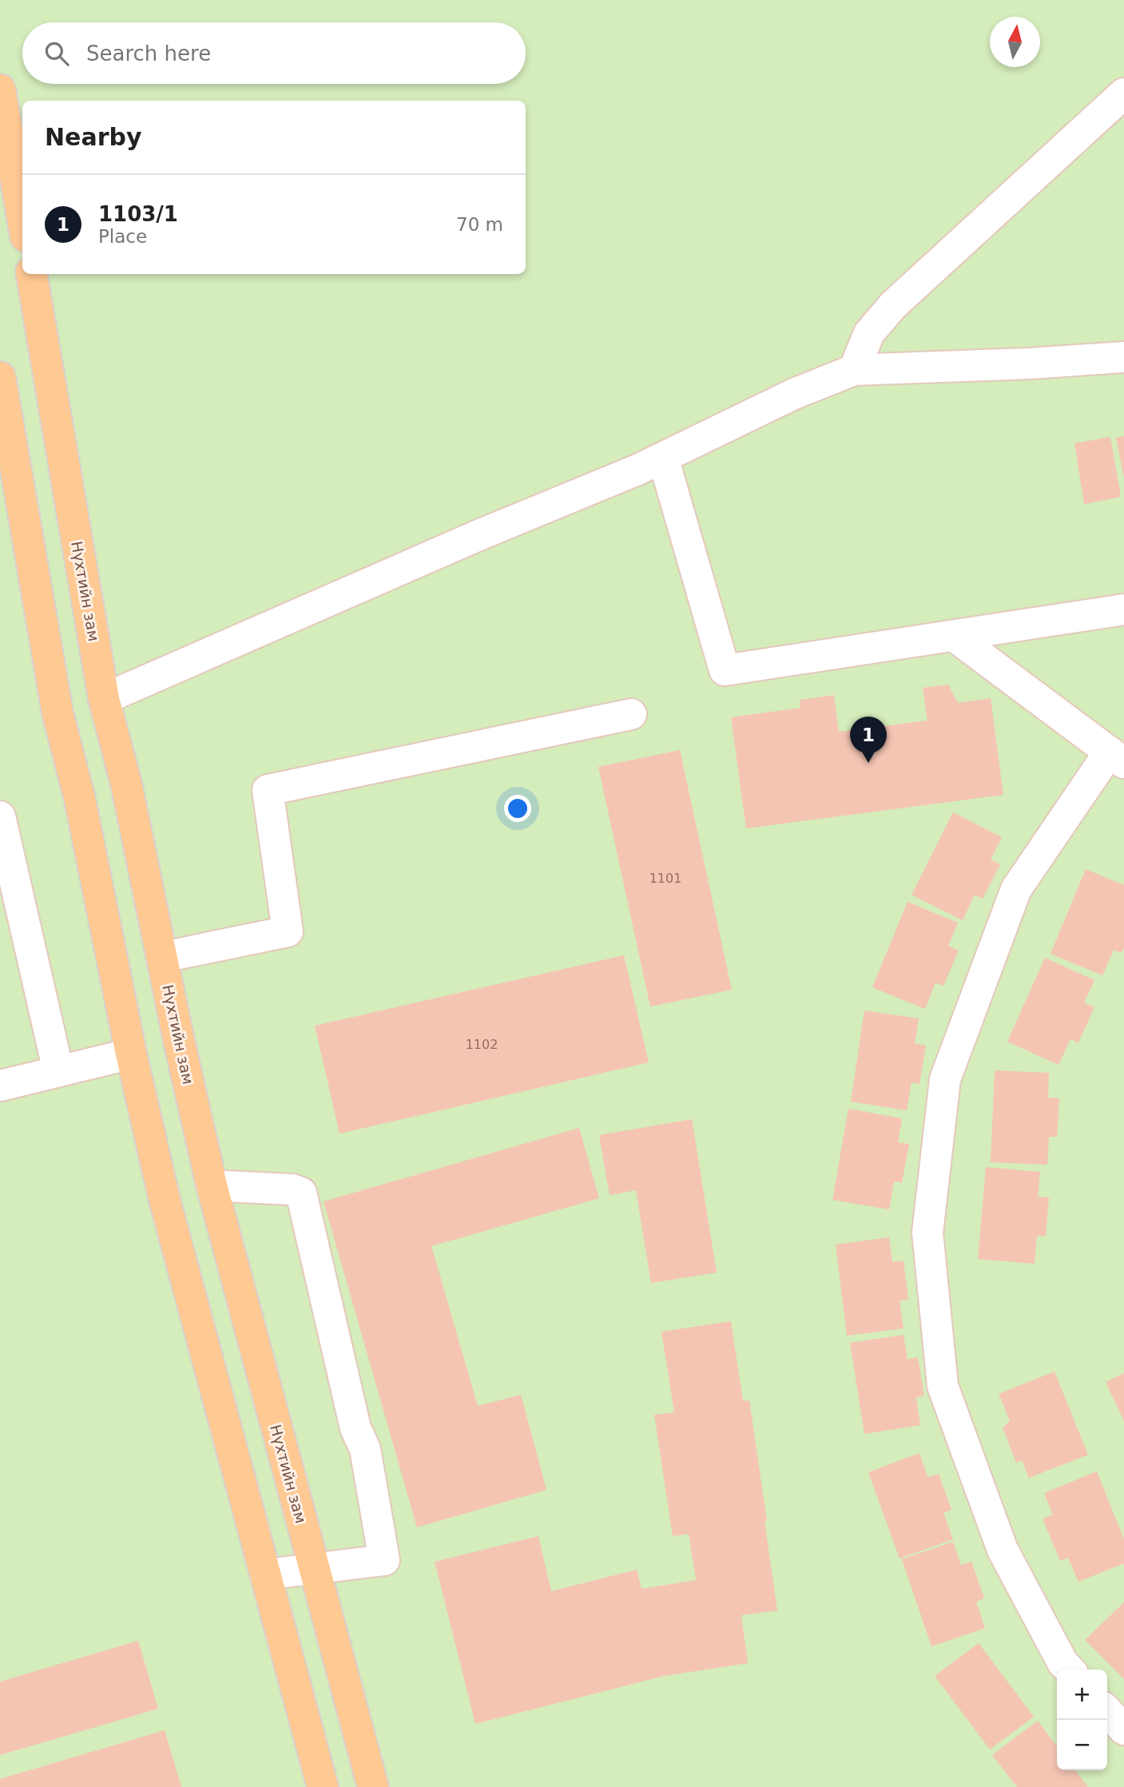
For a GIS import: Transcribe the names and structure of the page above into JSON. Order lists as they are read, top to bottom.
{
  "streets": {
    "main road": ["Нүхтийн зам"]
  },
  "house_numbers": ["1101", "1102"],
  "north": "top",
  "page": {
    "search": "Search here",
    "heading": "Nearby",
    "list": [
      {
        "mark": "1",
        "name": "1103/1",
        "note": "Place",
        "value": "70 m"
      }
    ],
    "pins": "1",
    "map_buttons": ["+", "−"]
  }
}
